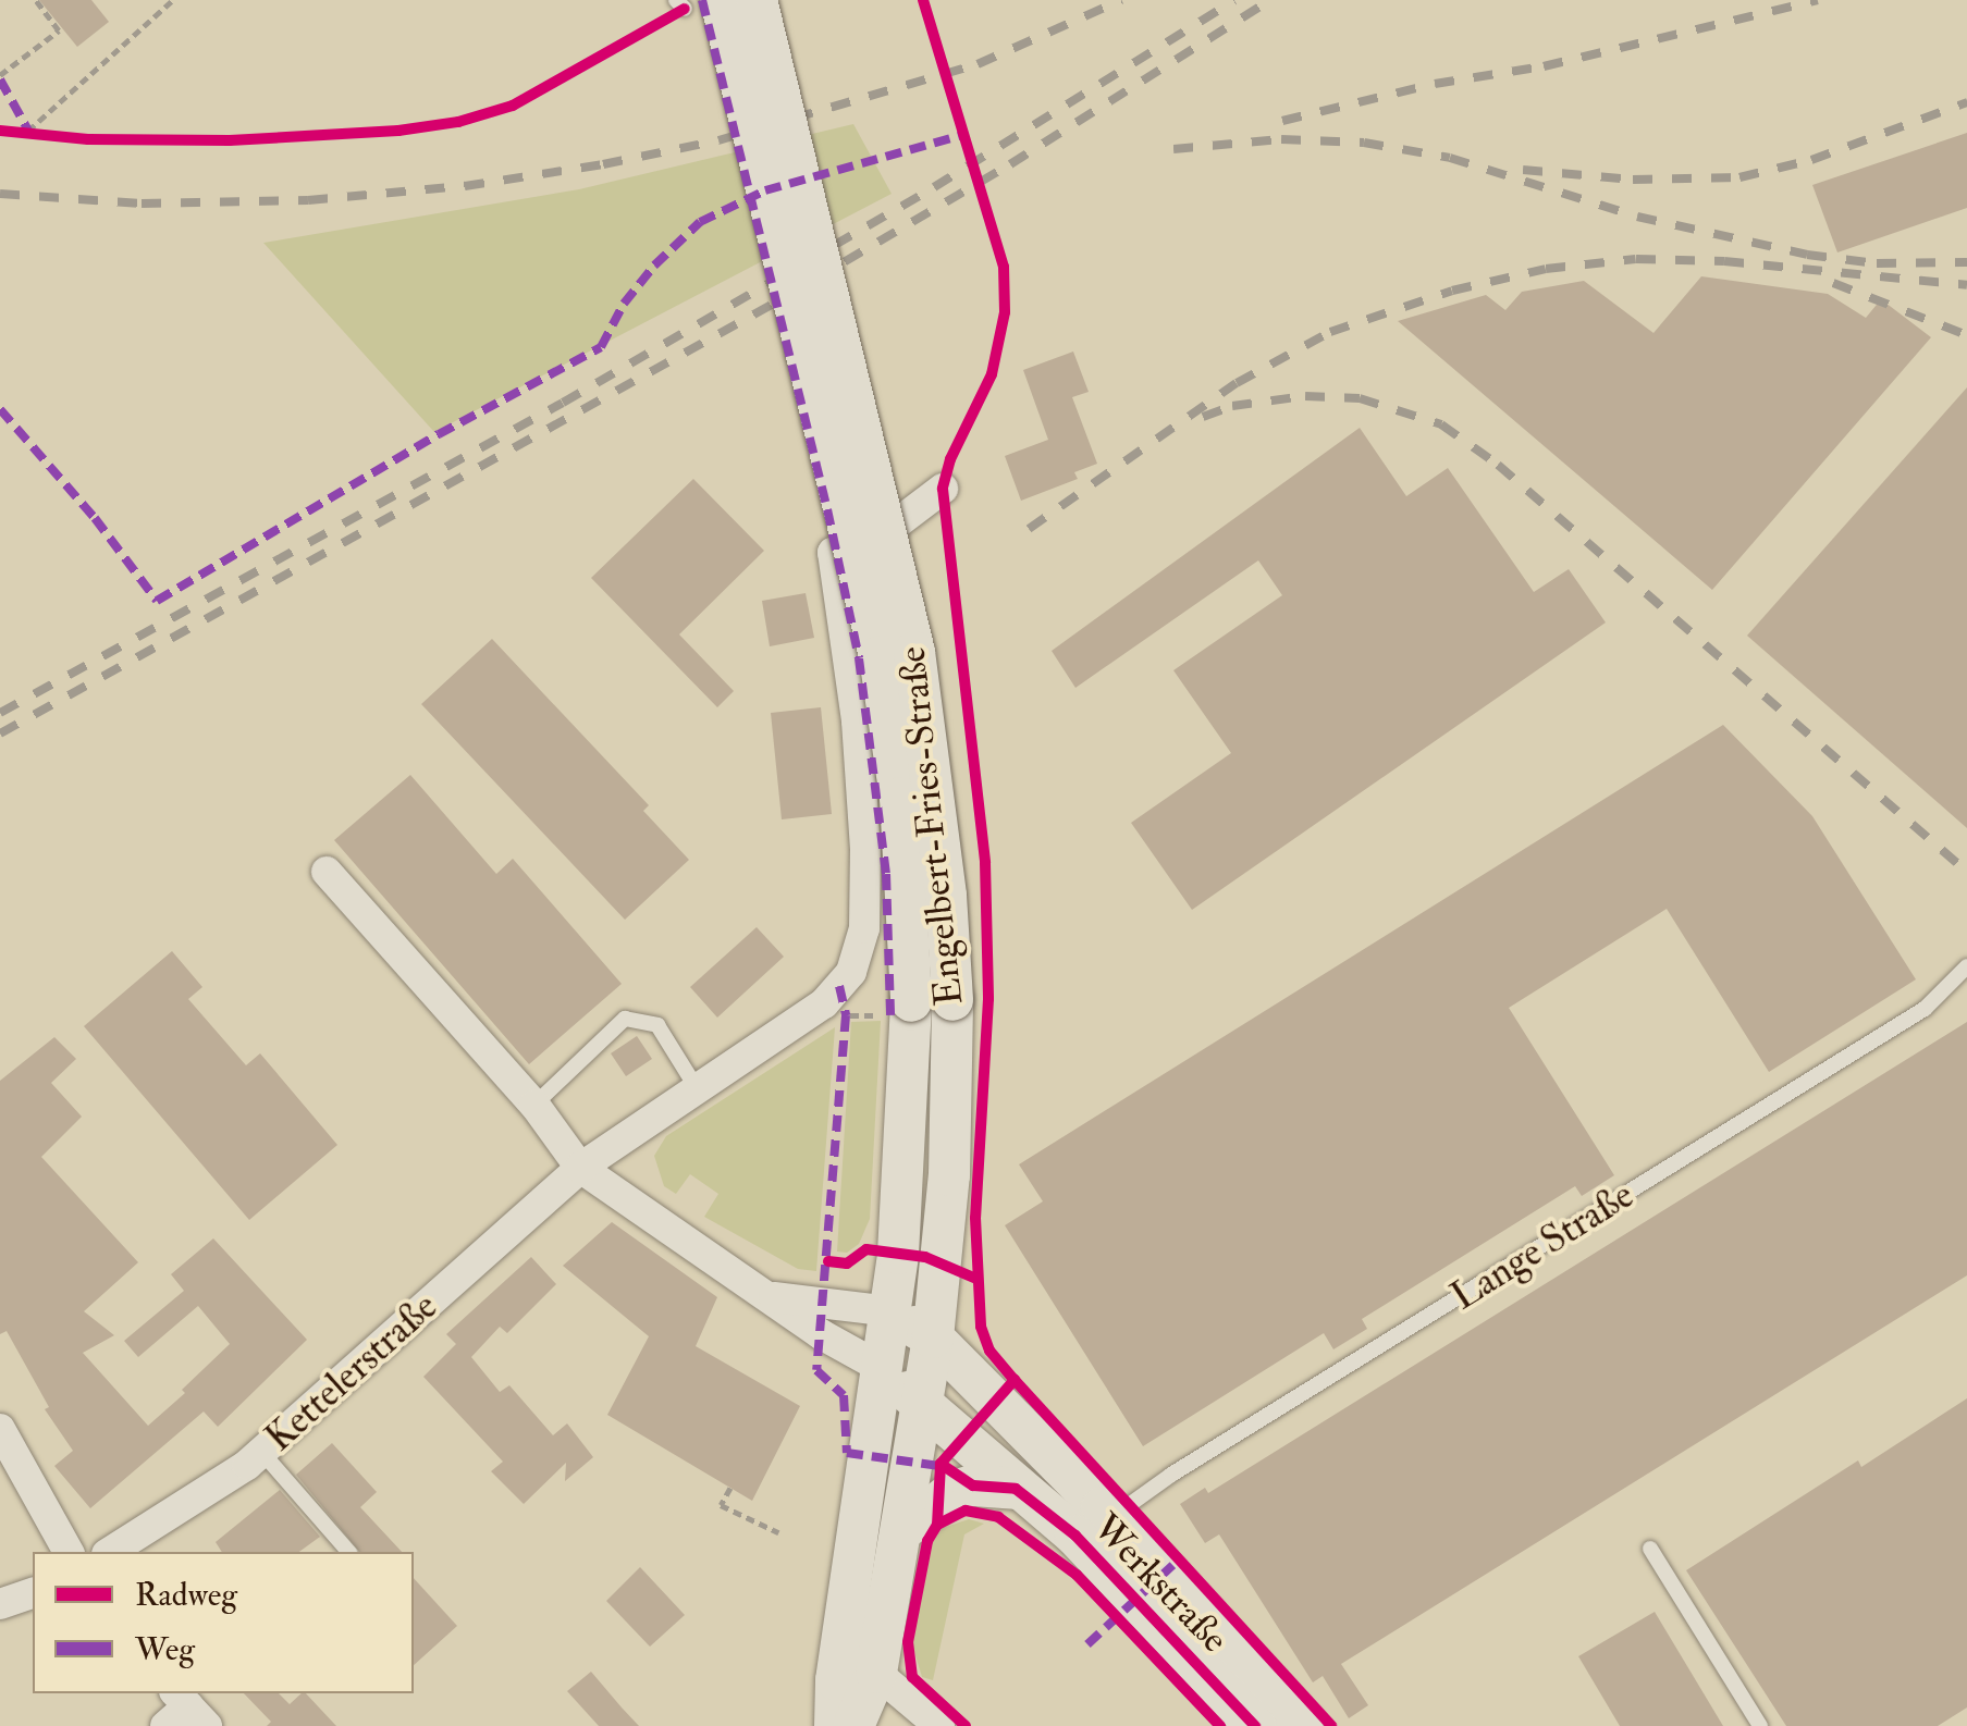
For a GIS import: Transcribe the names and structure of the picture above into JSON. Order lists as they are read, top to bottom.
{
  "streets": {
    "main road": ["Engelbert-Fries-Straße", "Werkstraße"],
    "street": ["Kettelerstraße"],
    "lane": ["Lange Straße"]
  },
  "crossings": [
    ["Engelbert-Fries-Straße", "Werkstraße"],
    ["Lange Straße", "Werkstraße"]
  ],
  "legend": ["Radweg", "Weg"]
}
